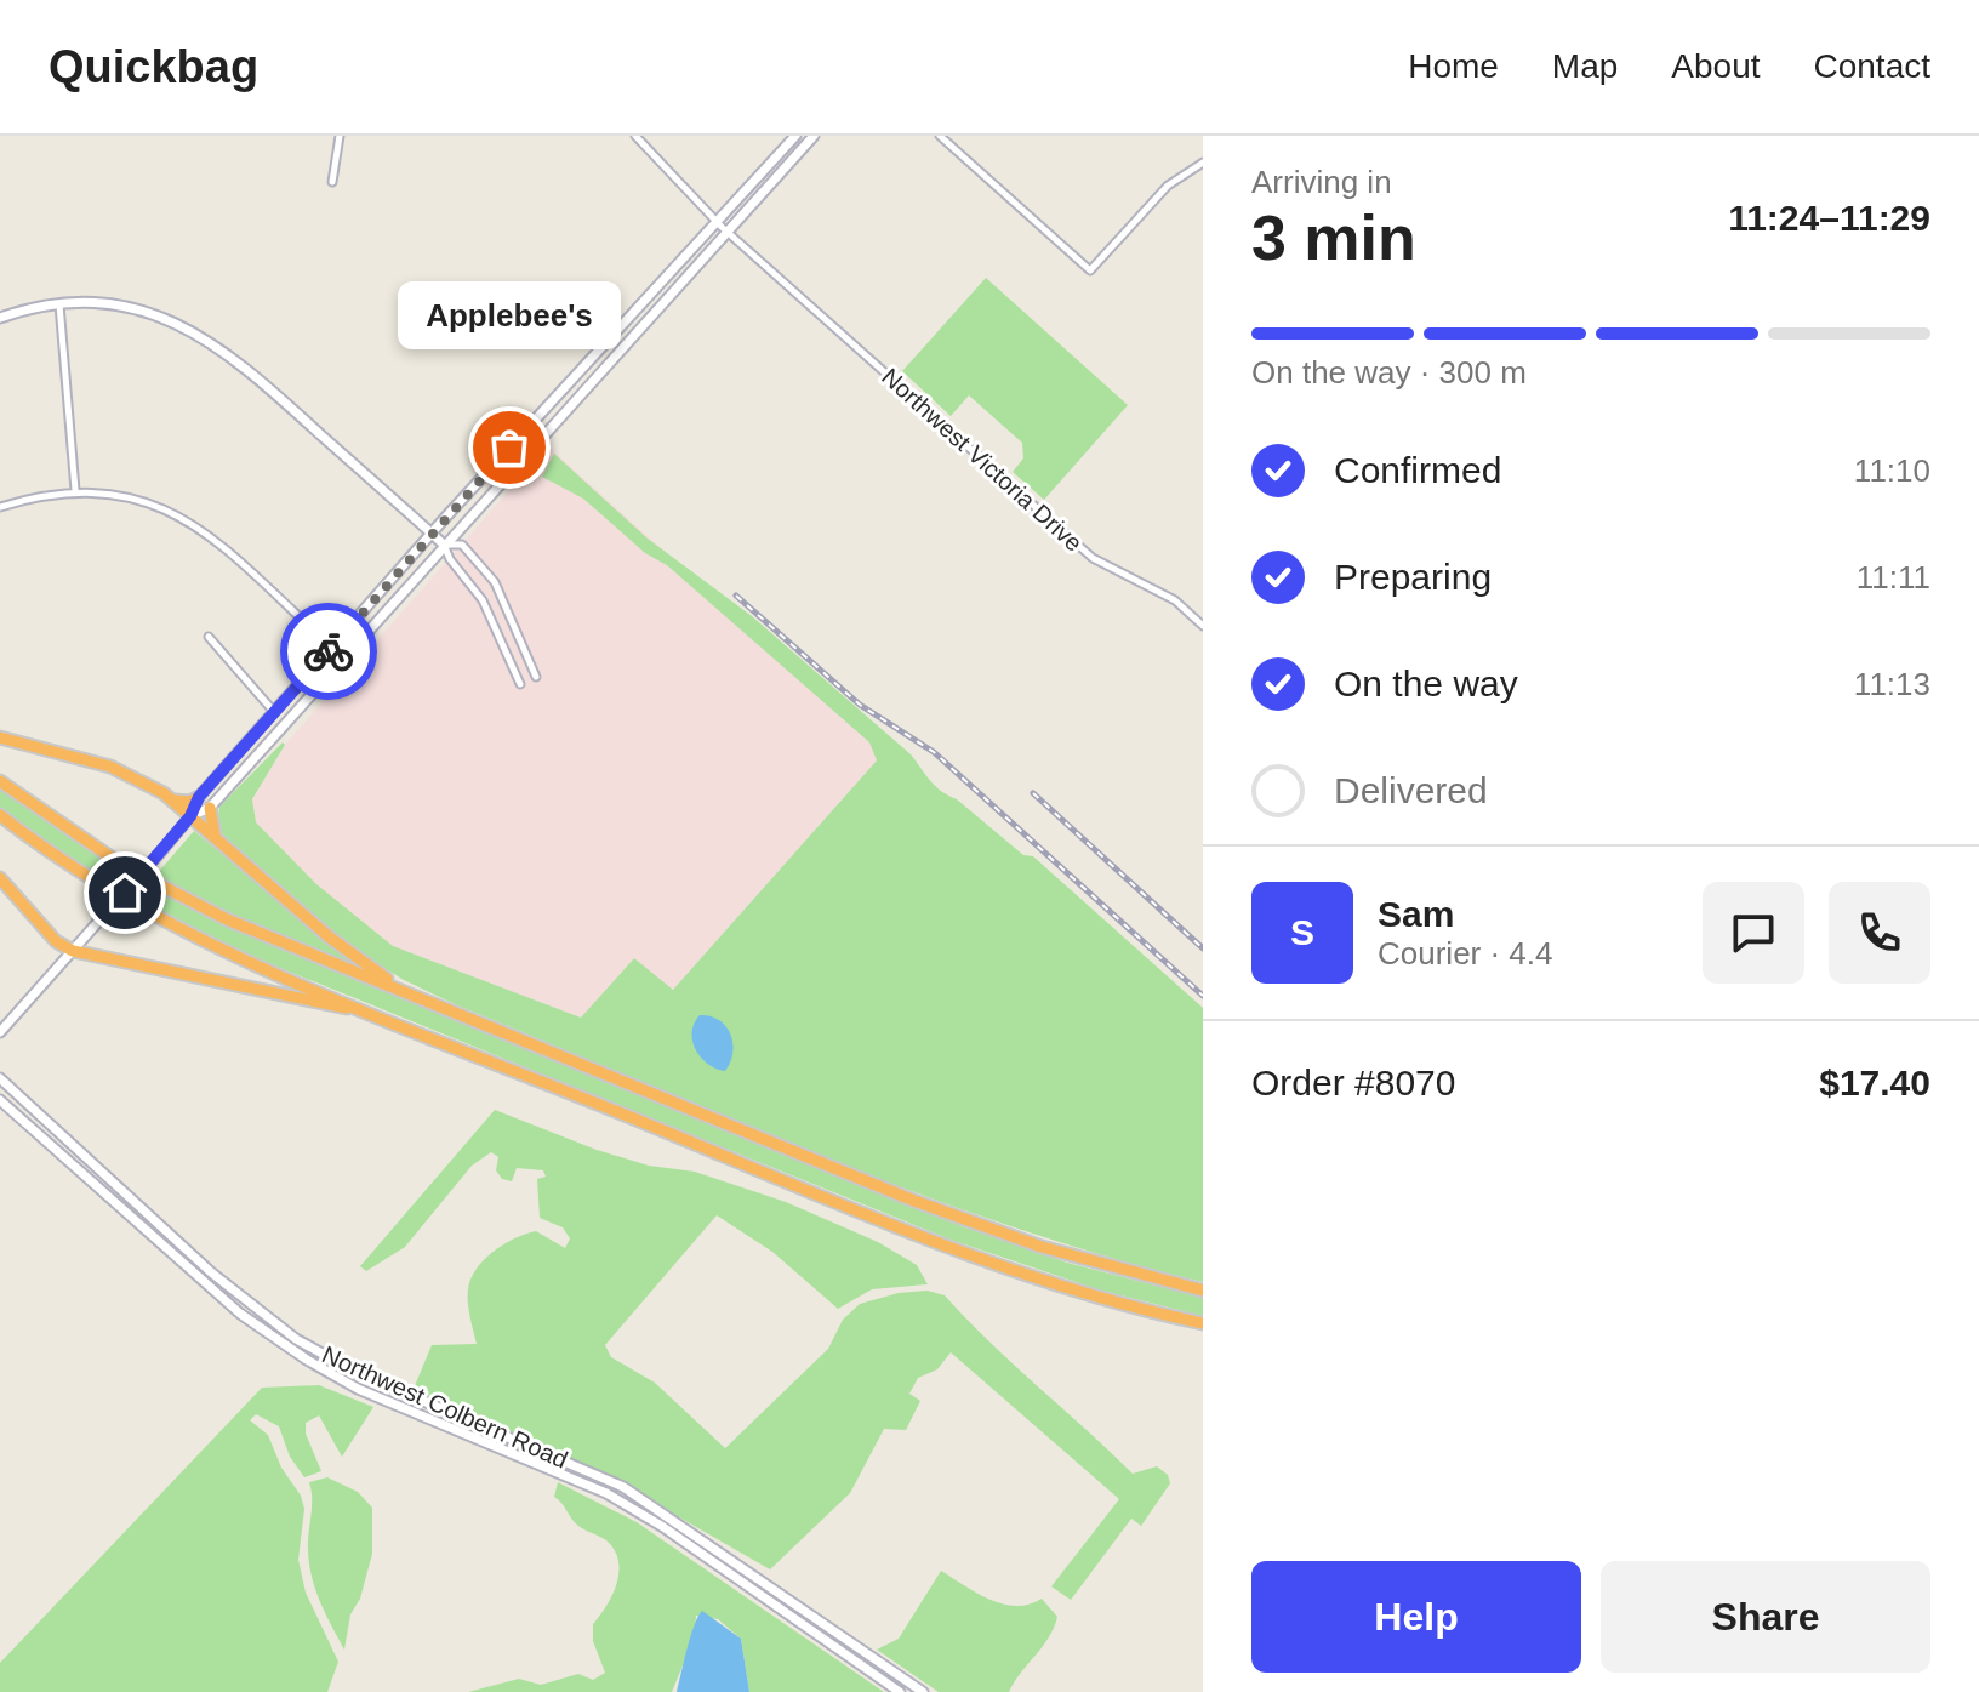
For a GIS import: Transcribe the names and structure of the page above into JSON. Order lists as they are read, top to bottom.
{
  "streets": {
    "main road": ["Northwest Colbern Road"],
    "street": ["Northwest Victoria Drive"]
  },
  "places": ["Applebee's"],
  "page": {
    "header": "Quickbag",
    "nav": [
      "Home",
      "Map",
      "About",
      "Contact"
    ],
    "heading": ["3 min", "Arriving in", "11:24–11:29"],
    "panel": [
      "Sam",
      "Courier · 4.4",
      "Order #8070",
      "$17.40"
    ],
    "bubble": "Applebee's",
    "bar": "On the way · 300 m",
    "list": [
      ["Confirmed", "11:10"],
      ["Preparing", "11:11"],
      ["On the way", "11:13"],
      "Delivered"
    ],
    "round": "S",
    "buttons": ["Help", "Share"]
  }
}
